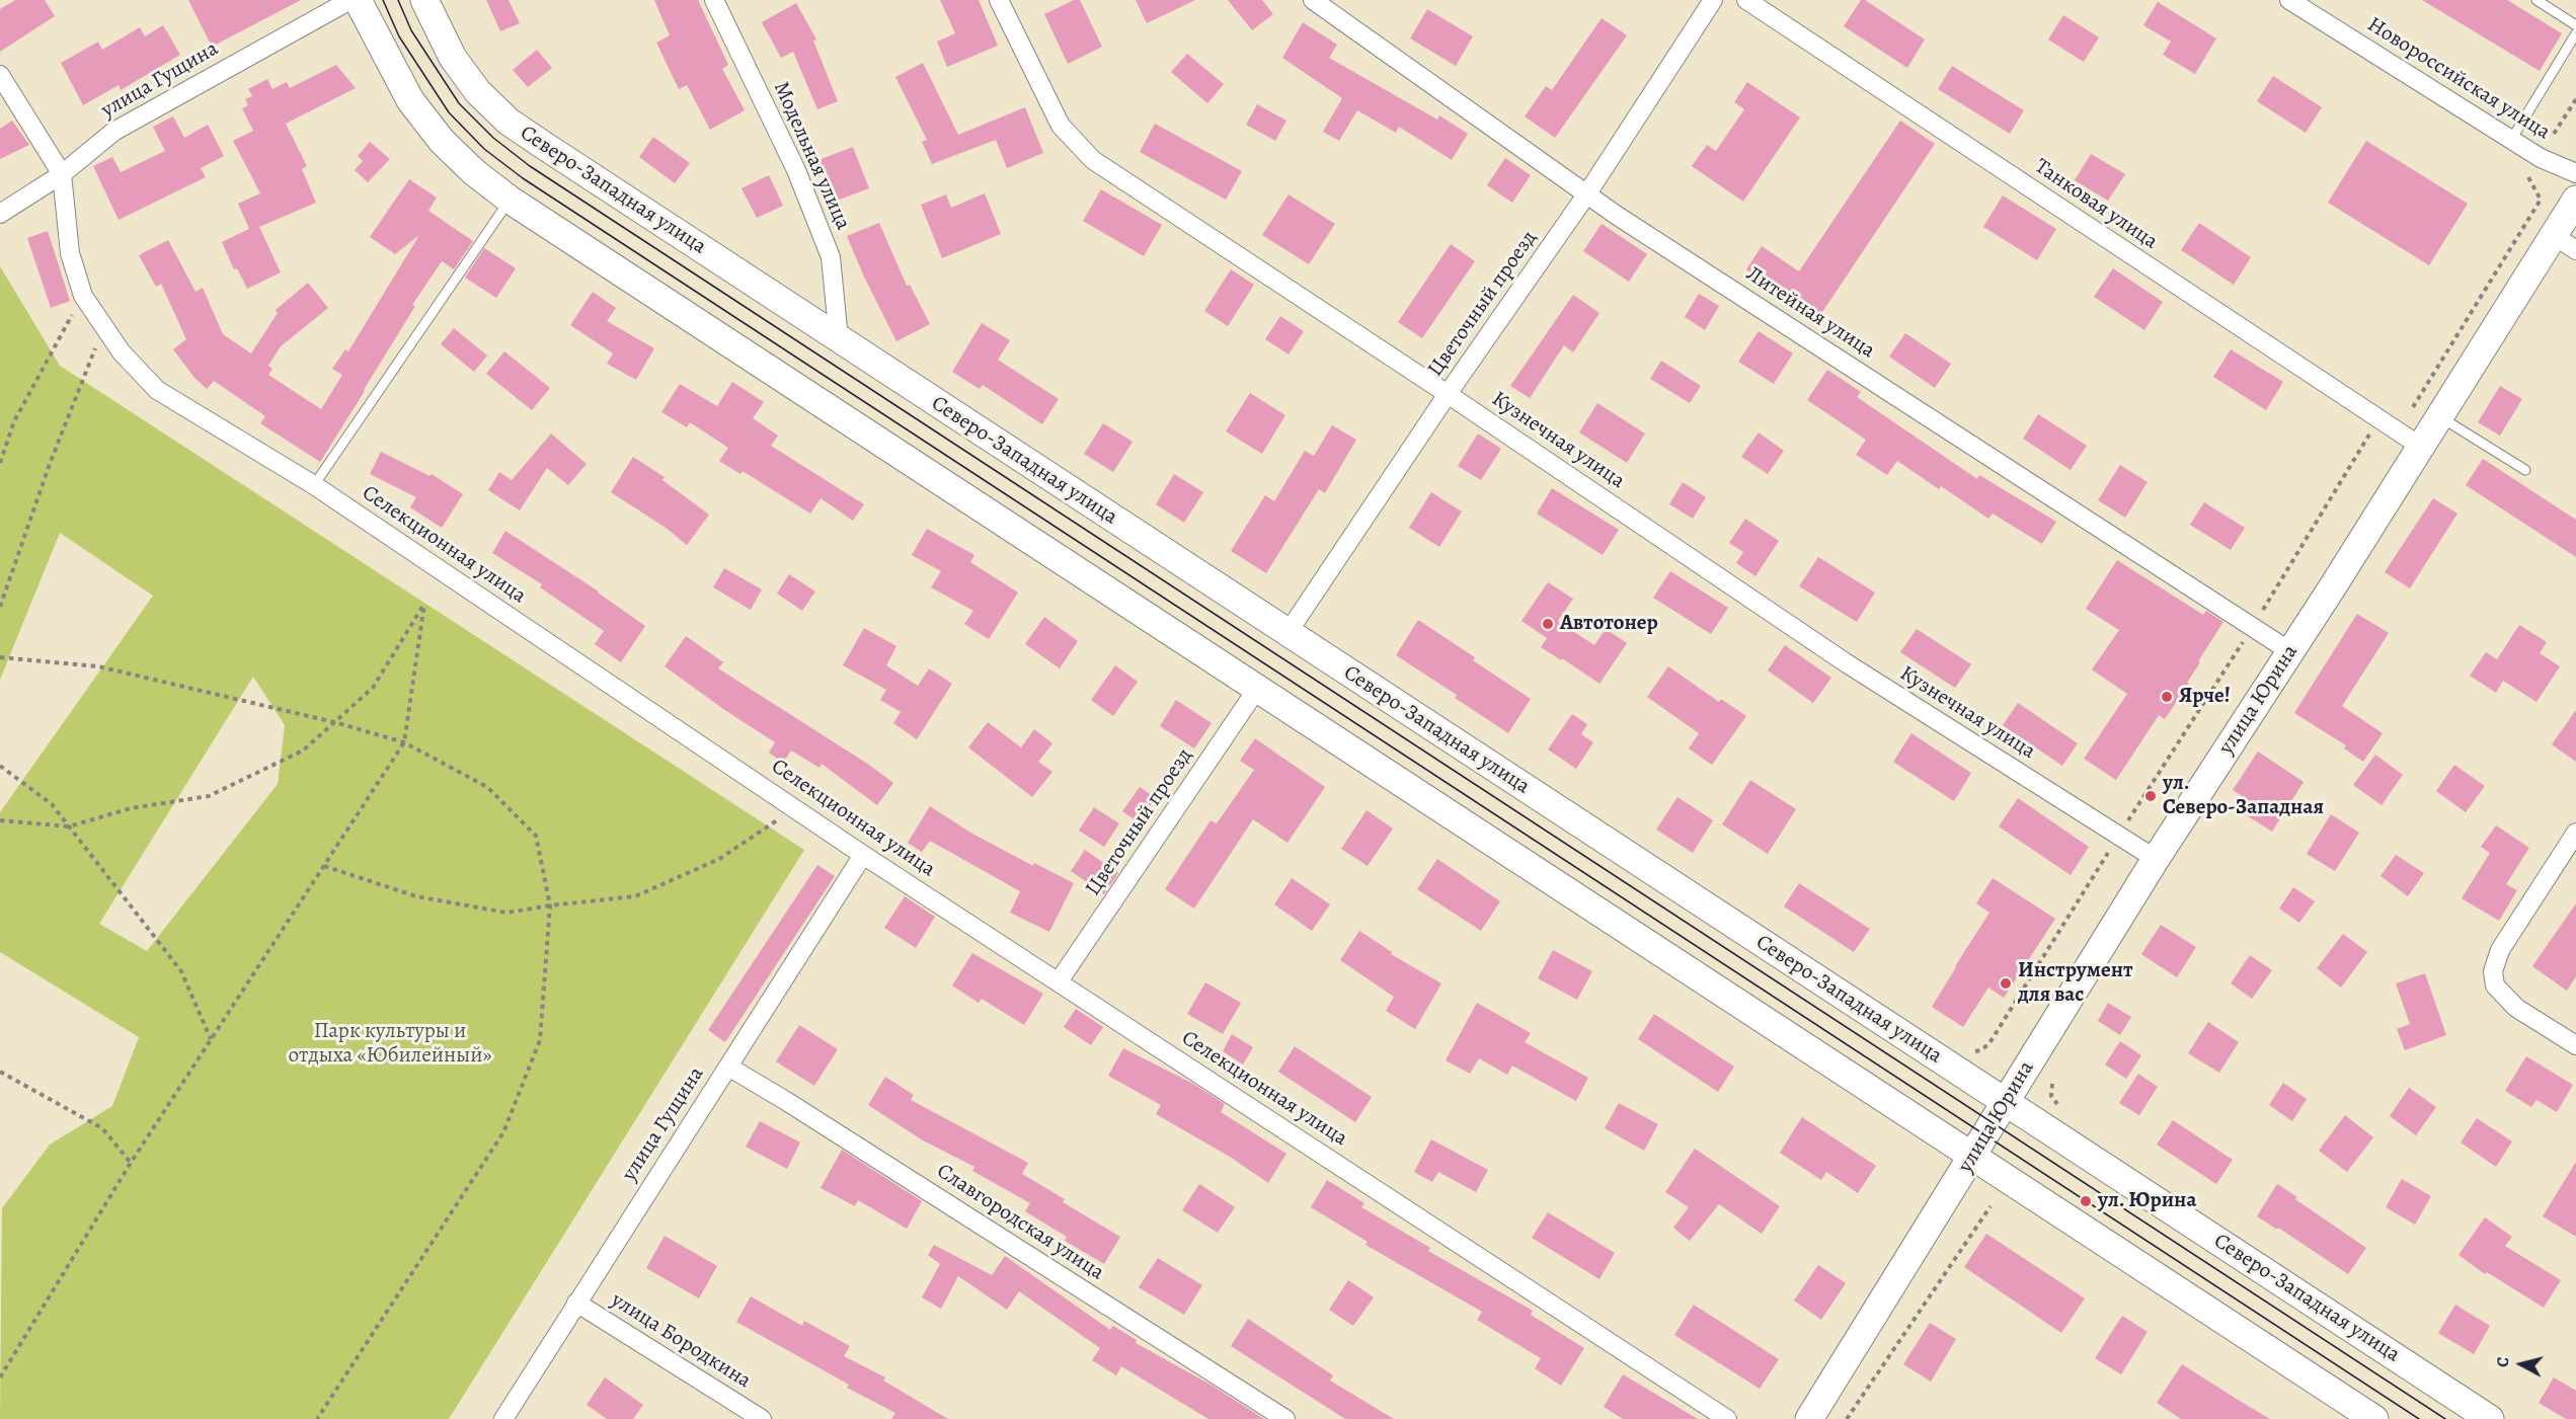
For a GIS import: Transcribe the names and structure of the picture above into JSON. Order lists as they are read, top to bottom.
{
  "streets": {
    "main road": ["Северо-Западная улица", "улица Юрина"],
    "street": [
      "Новороссийская улица",
      "улица Гущина",
      "Модельная улица",
      "Танковая улица",
      "Цветочный проезд",
      "Литейная улица",
      "Кузнечная улица",
      "Селекционная улица",
      "Славгородская улица",
      "улица Бородкина"
    ]
  },
  "crossings": [
    ["улица Гущина", "Селекционная улица"],
    ["улица Гущина", "Славгородская улица"],
    ["улица Гущина", "улица Бородкина"],
    ["Модельная улица", "Северо-Западная улица"],
    ["Северо-Западная улица", "Цветочный проезд"],
    ["Северо-Западная улица", "улица Юрина"],
    ["Танковая улица", "улица Юрина"],
    ["Цветочный проезд", "Литейная улица"],
    ["Цветочный проезд", "Кузнечная улица"],
    ["Цветочный проезд", "Селекционная улица"],
    ["Литейная улица", "улица Юрина"],
    ["Кузнечная улица", "улица Юрина"]
  ],
  "parks": ["Парк культуры и отдыха «Юбилейный»"],
  "places": [
    "Автотонер",
    "Ярче!",
    "ул. Северо-Западная",
    "Инструмент для вас",
    "ул. Юрина"
  ],
  "north": "left"
}
